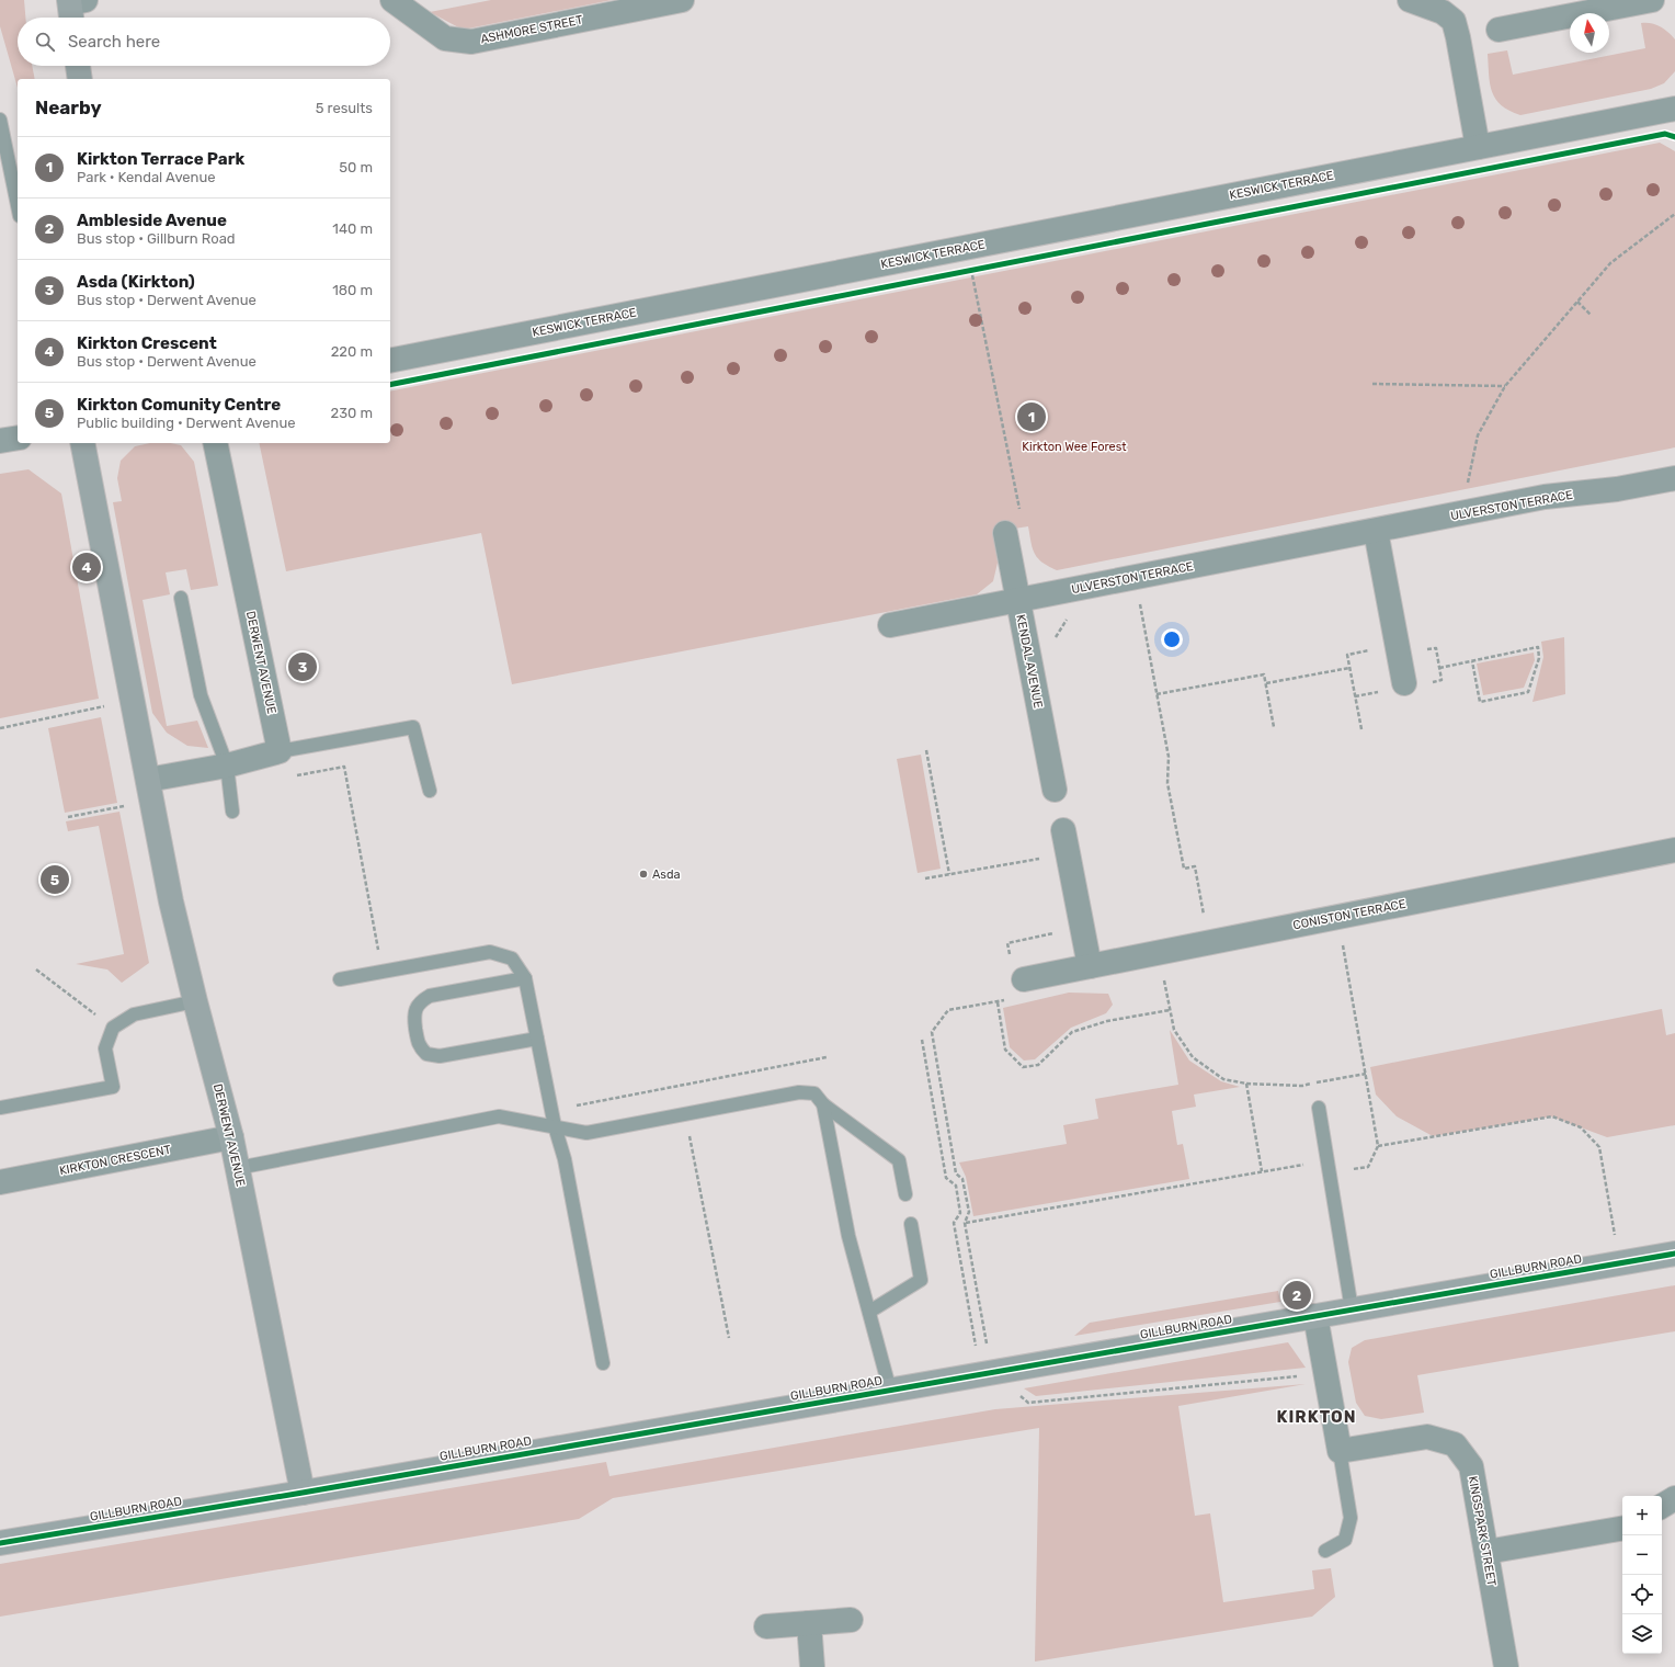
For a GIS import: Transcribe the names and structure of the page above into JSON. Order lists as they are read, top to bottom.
{
  "streets": {
    "street": [
      "ASHMORE STREET",
      "KESWICK TERRACE",
      "ULVERSTON TERRACE",
      "KENDAL AVENUE",
      "DERWENT AVENUE",
      "CONISTON TERRACE",
      "KIRKTON CRESCENT",
      "GILLBURN ROAD",
      "KINGSPARK STREET"
    ]
  },
  "crossings": [
    ["ULVERSTON TERRACE", "KENDAL AVENUE"],
    ["DERWENT AVENUE", "KIRKTON CRESCENT"],
    ["DERWENT AVENUE", "GILLBURN ROAD"]
  ],
  "districts": ["KIRKTON"],
  "parks": ["Kirkton Wee Forest"],
  "places": ["Asda"],
  "north": "top",
  "page": {
    "search": "Search here",
    "heading": ["Nearby", "5 results"],
    "list": [
      {
        "mark": "1",
        "name": "Kirkton Terrace Park",
        "note": "Park · Kendal Avenue",
        "value": "50 m"
      },
      {
        "mark": "2",
        "name": "Ambleside Avenue",
        "note": "Bus stop · Gillburn Road",
        "value": "140 m"
      },
      {
        "mark": "3",
        "name": "Asda (Kirkton)",
        "note": "Bus stop · Derwent Avenue",
        "value": "180 m"
      },
      {
        "mark": "4",
        "name": "Kirkton Crescent",
        "note": "Bus stop · Derwent Avenue",
        "value": "220 m"
      },
      {
        "mark": "5",
        "name": "Kirkton Comunity Centre",
        "note": "Public building · Derwent Avenue",
        "value": "230 m"
      }
    ],
    "pins": [
      "1",
      "4",
      "3",
      "5",
      "2"
    ],
    "map_buttons": ["+", "−"]
  }
}
